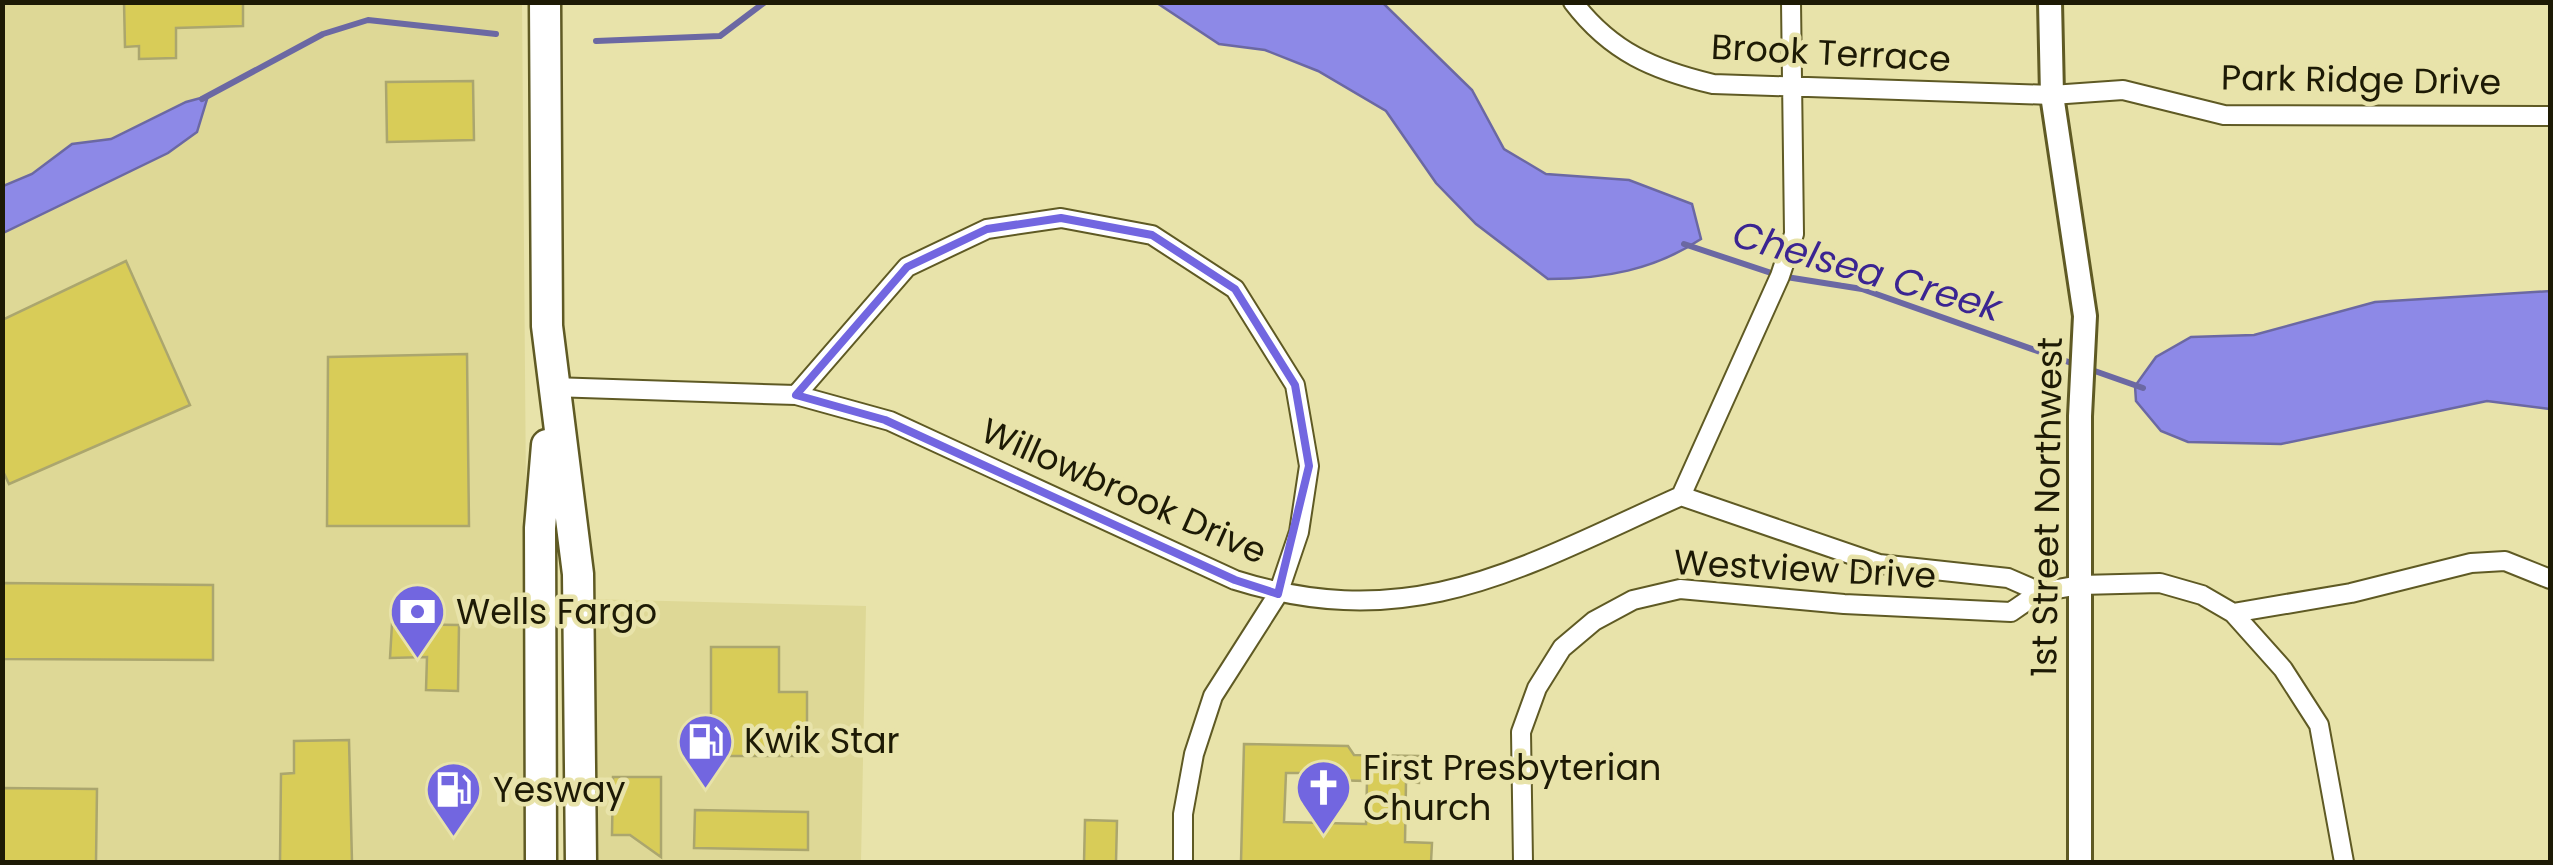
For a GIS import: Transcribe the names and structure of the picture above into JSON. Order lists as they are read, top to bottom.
{
  "streets": {
    "street": [
      "Brook Terrace",
      "Park Ridge Drive",
      "Willowbrook Drive",
      "1st Street Northwest",
      "Westview Drive"
    ]
  },
  "crossings": [
    ["Brook Terrace", "Park Ridge Drive"],
    ["Brook Terrace", "1st Street Northwest"],
    ["Park Ridge Drive", "1st Street Northwest"]
  ],
  "water": ["Chelsea Creek"],
  "places": {
    "bank": ["Wells Fargo"],
    "fuel station": ["Kwik Star", "Yesway"],
    "church": ["First Presbyterian Church"]
  }
}
